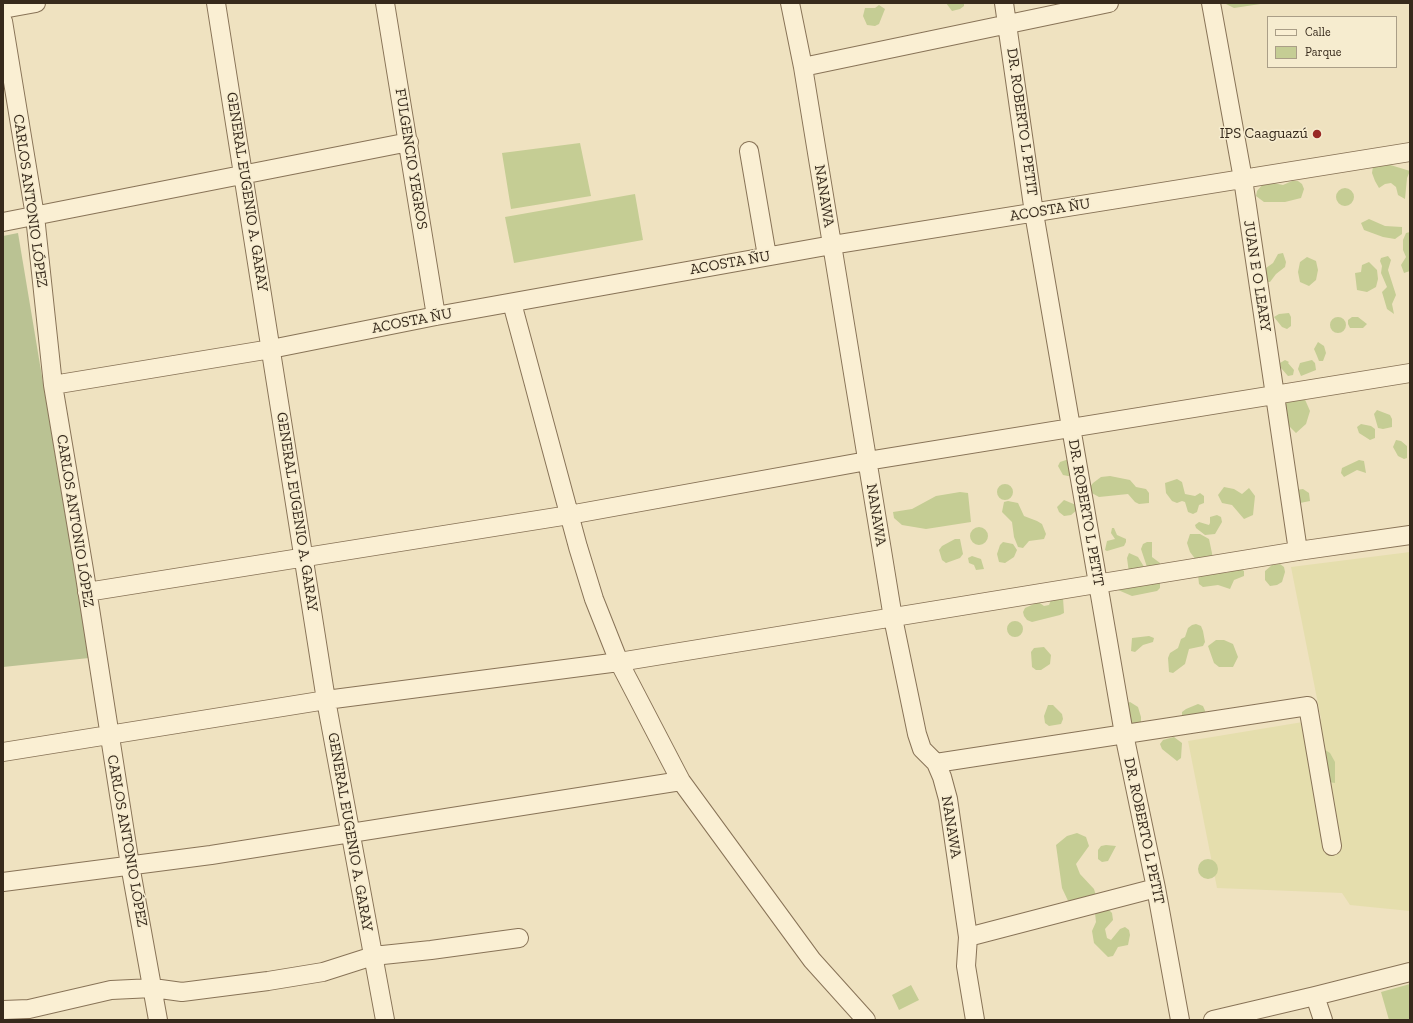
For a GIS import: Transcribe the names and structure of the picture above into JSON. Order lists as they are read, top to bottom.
{
  "streets": {
    "street": [
      "DR. ROBERTO L PETIT",
      "FULGENCIO YEGROS",
      "GENERAL EUGENIO A. GARAY",
      "NANAWA",
      "CARLOS ANTONIO LÓPEZ",
      "ACOSTA ÑU",
      "JUAN E O LEARY"
    ]
  },
  "crossings": [
    ["DR. ROBERTO L PETIT", "ACOSTA ÑU"],
    ["FULGENCIO YEGROS", "ACOSTA ÑU"],
    ["GENERAL EUGENIO A. GARAY", "ACOSTA ÑU"],
    ["NANAWA", "ACOSTA ÑU"],
    ["CARLOS ANTONIO LÓPEZ", "ACOSTA ÑU"],
    ["ACOSTA ÑU", "JUAN E O LEARY"]
  ],
  "places": ["IPS Caaguazú"],
  "legend": ["Calle", "Parque"]
}
